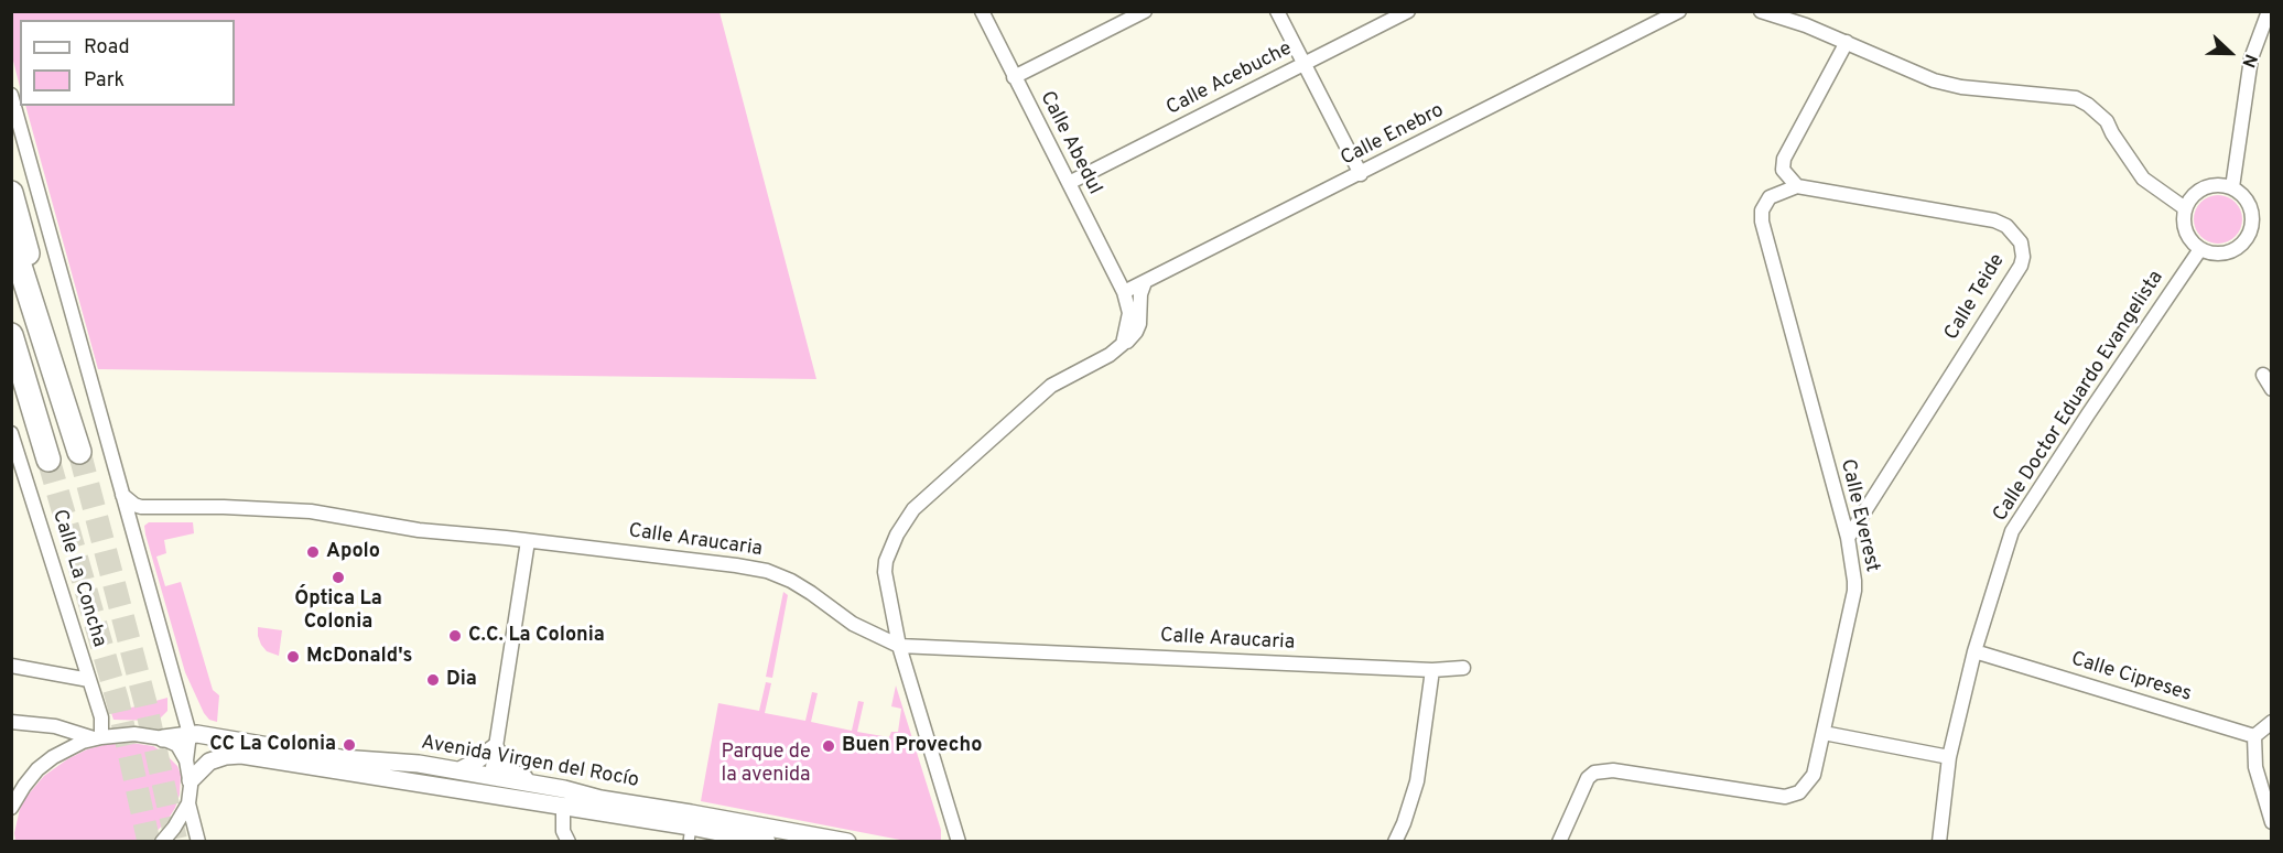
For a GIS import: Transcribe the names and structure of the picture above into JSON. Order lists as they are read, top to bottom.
{
  "streets": {
    "street": [
      "Calle Acebuche",
      "Calle Enebro",
      "Calle Abedul",
      "Calle Teide",
      "Calle Doctor Eduardo Evangelista",
      "Calle Everest",
      "Calle Araucaria",
      "Calle La Concha",
      "Calle Cipreses",
      "Avenida Virgen del Rocío"
    ]
  },
  "crossings": [
    ["Calle Acebuche", "Calle Abedul"],
    ["Calle Enebro", "Calle Abedul"],
    ["Calle Teide", "Calle Everest"],
    ["Calle Doctor Eduardo Evangelista", "Calle Cipreses"]
  ],
  "parks": ["Parque de la avenida"],
  "places": [
    "Apolo",
    "Óptica La Colonia",
    "C.C. La Colonia",
    "McDonald's",
    "Dia",
    "CC La Colonia",
    "Buen Provecho"
  ],
  "legend": ["Road", "Park"],
  "north": "right"
}
